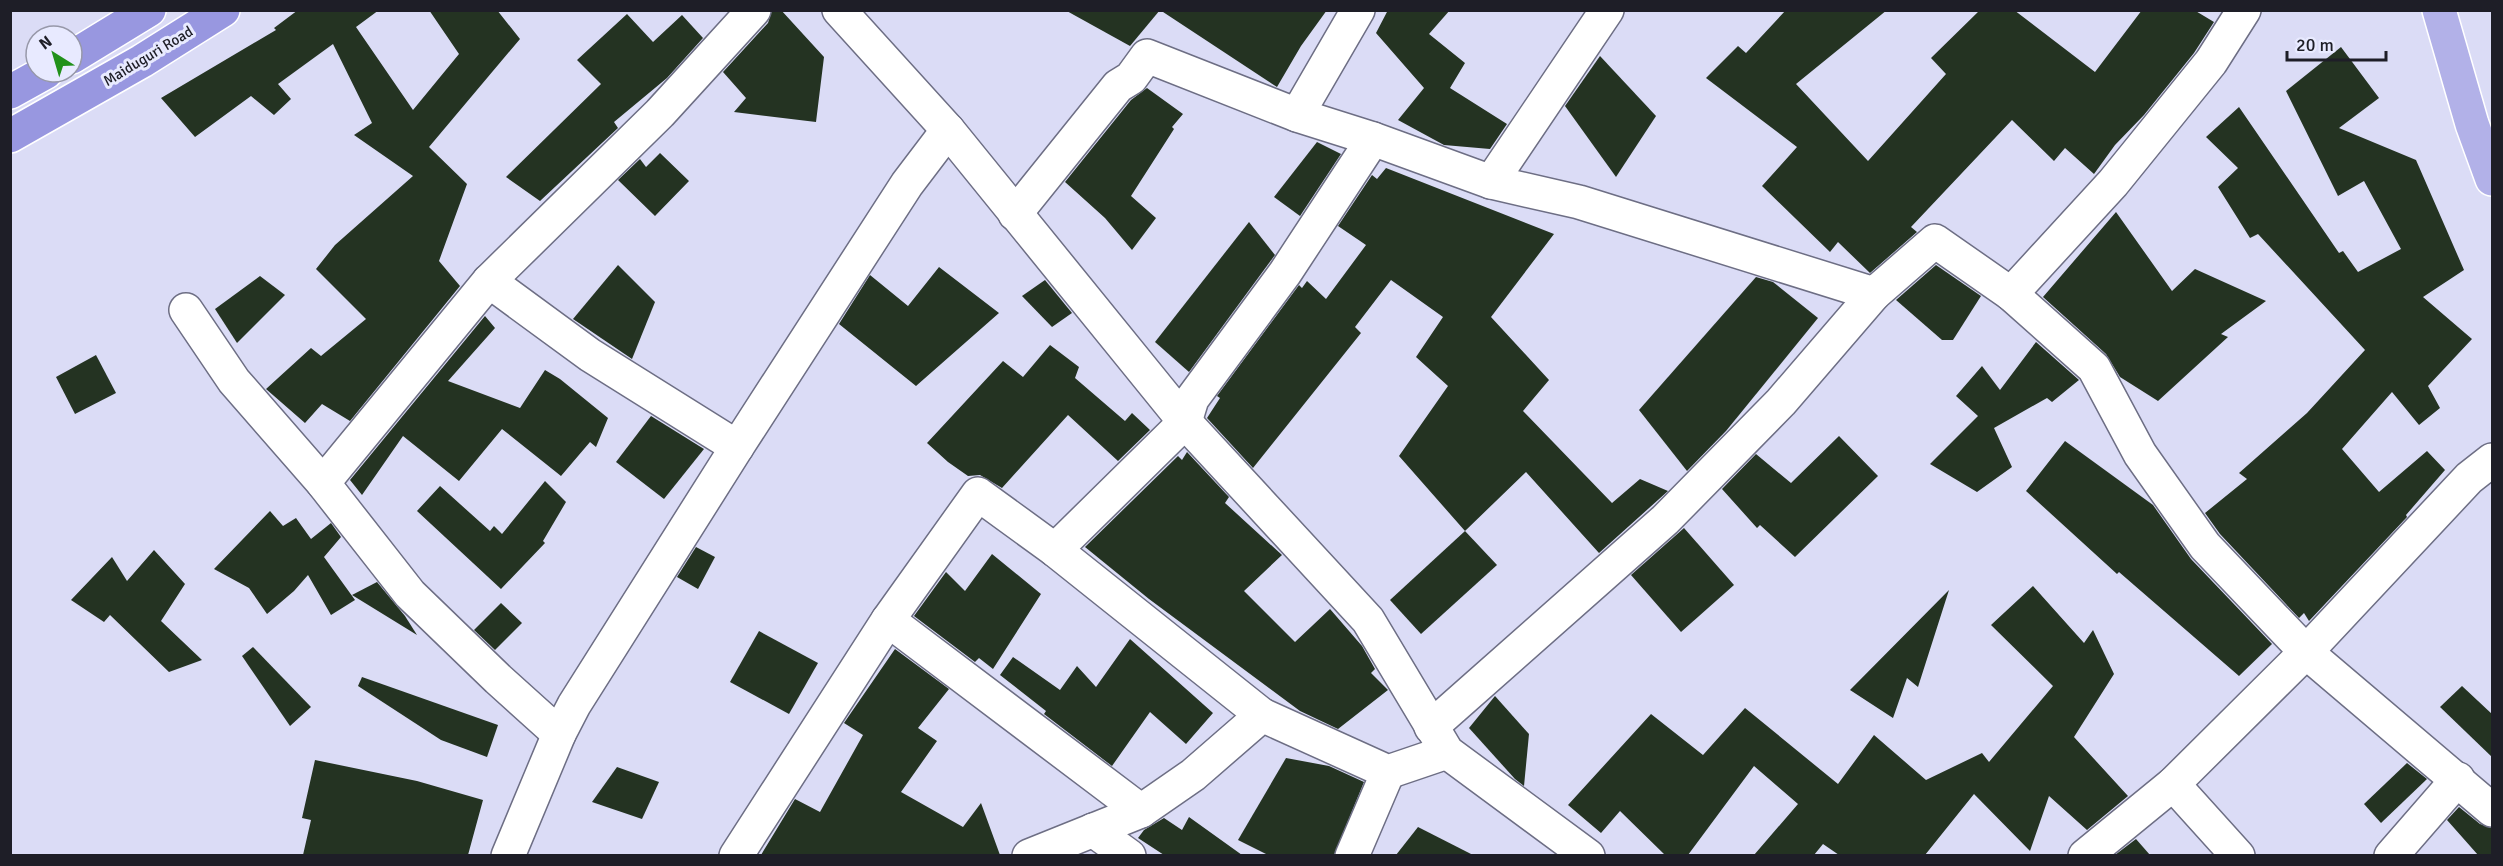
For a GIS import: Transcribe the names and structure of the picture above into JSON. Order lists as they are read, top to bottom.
{
  "streets": {
    "highway": ["Maiduguri Road"]
  },
  "scale_bar": "20 m",
  "north": "top left"
}
